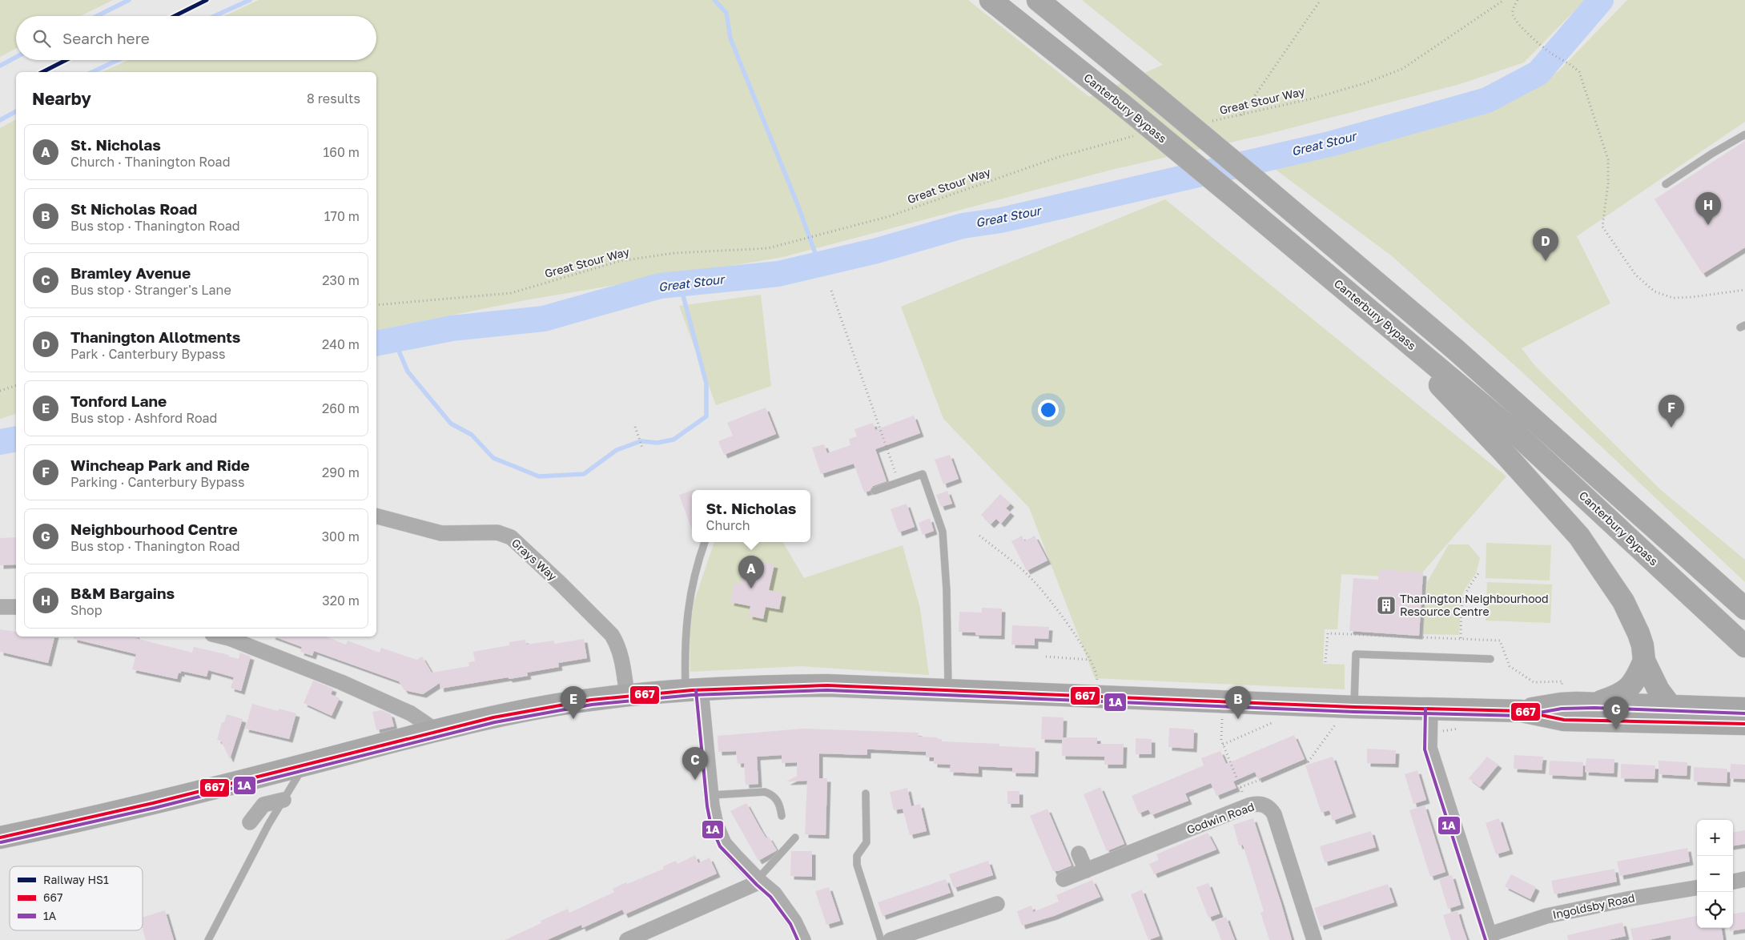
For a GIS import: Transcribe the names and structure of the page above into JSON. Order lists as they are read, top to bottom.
{
  "streets": {
    "highway": ["Canterbury Bypass"],
    "street": ["Grays Way", "Godwin Road", "Ingoldsby Road"],
    "path": ["Great Stour Way"]
  },
  "water": ["Great Stour"],
  "places": {
    "building": ["Thanington Neighbourhood Resource Centre"]
  },
  "lines": ["rail line HS1", "transit line 667", "transit line 1A"],
  "legend": ["Railway HS1", "667", "1A"],
  "page": {
    "search": "Search here",
    "heading": ["Nearby", "8 results"],
    "list": [
      {
        "mark": "A",
        "name": "St. Nicholas",
        "note": "Church · Thanington Road",
        "value": "160 m"
      },
      {
        "mark": "B",
        "name": "St Nicholas Road",
        "note": "Bus stop · Thanington Road",
        "value": "170 m"
      },
      {
        "mark": "C",
        "name": "Bramley Avenue",
        "note": "Bus stop · Stranger's Lane",
        "value": "230 m"
      },
      {
        "mark": "D",
        "name": "Thanington Allotments",
        "note": "Park · Canterbury Bypass",
        "value": "240 m"
      },
      {
        "mark": "E",
        "name": "Tonford Lane",
        "note": "Bus stop · Ashford Road",
        "value": "260 m"
      },
      {
        "mark": "F",
        "name": "Wincheap Park and Ride",
        "note": "Parking · Canterbury Bypass",
        "value": "290 m"
      },
      {
        "mark": "G",
        "name": "Neighbourhood Centre",
        "note": "Bus stop · Thanington Road",
        "value": "300 m"
      },
      {
        "mark": "H",
        "name": "B&M Bargains",
        "note": "Shop",
        "value": "320 m"
      }
    ],
    "pins": [
      "H",
      "D",
      "F",
      "A",
      "B",
      "E",
      "G",
      "C"
    ],
    "popup": ["St. Nicholas", "Church"],
    "map_buttons": ["+", "−"]
  }
}
